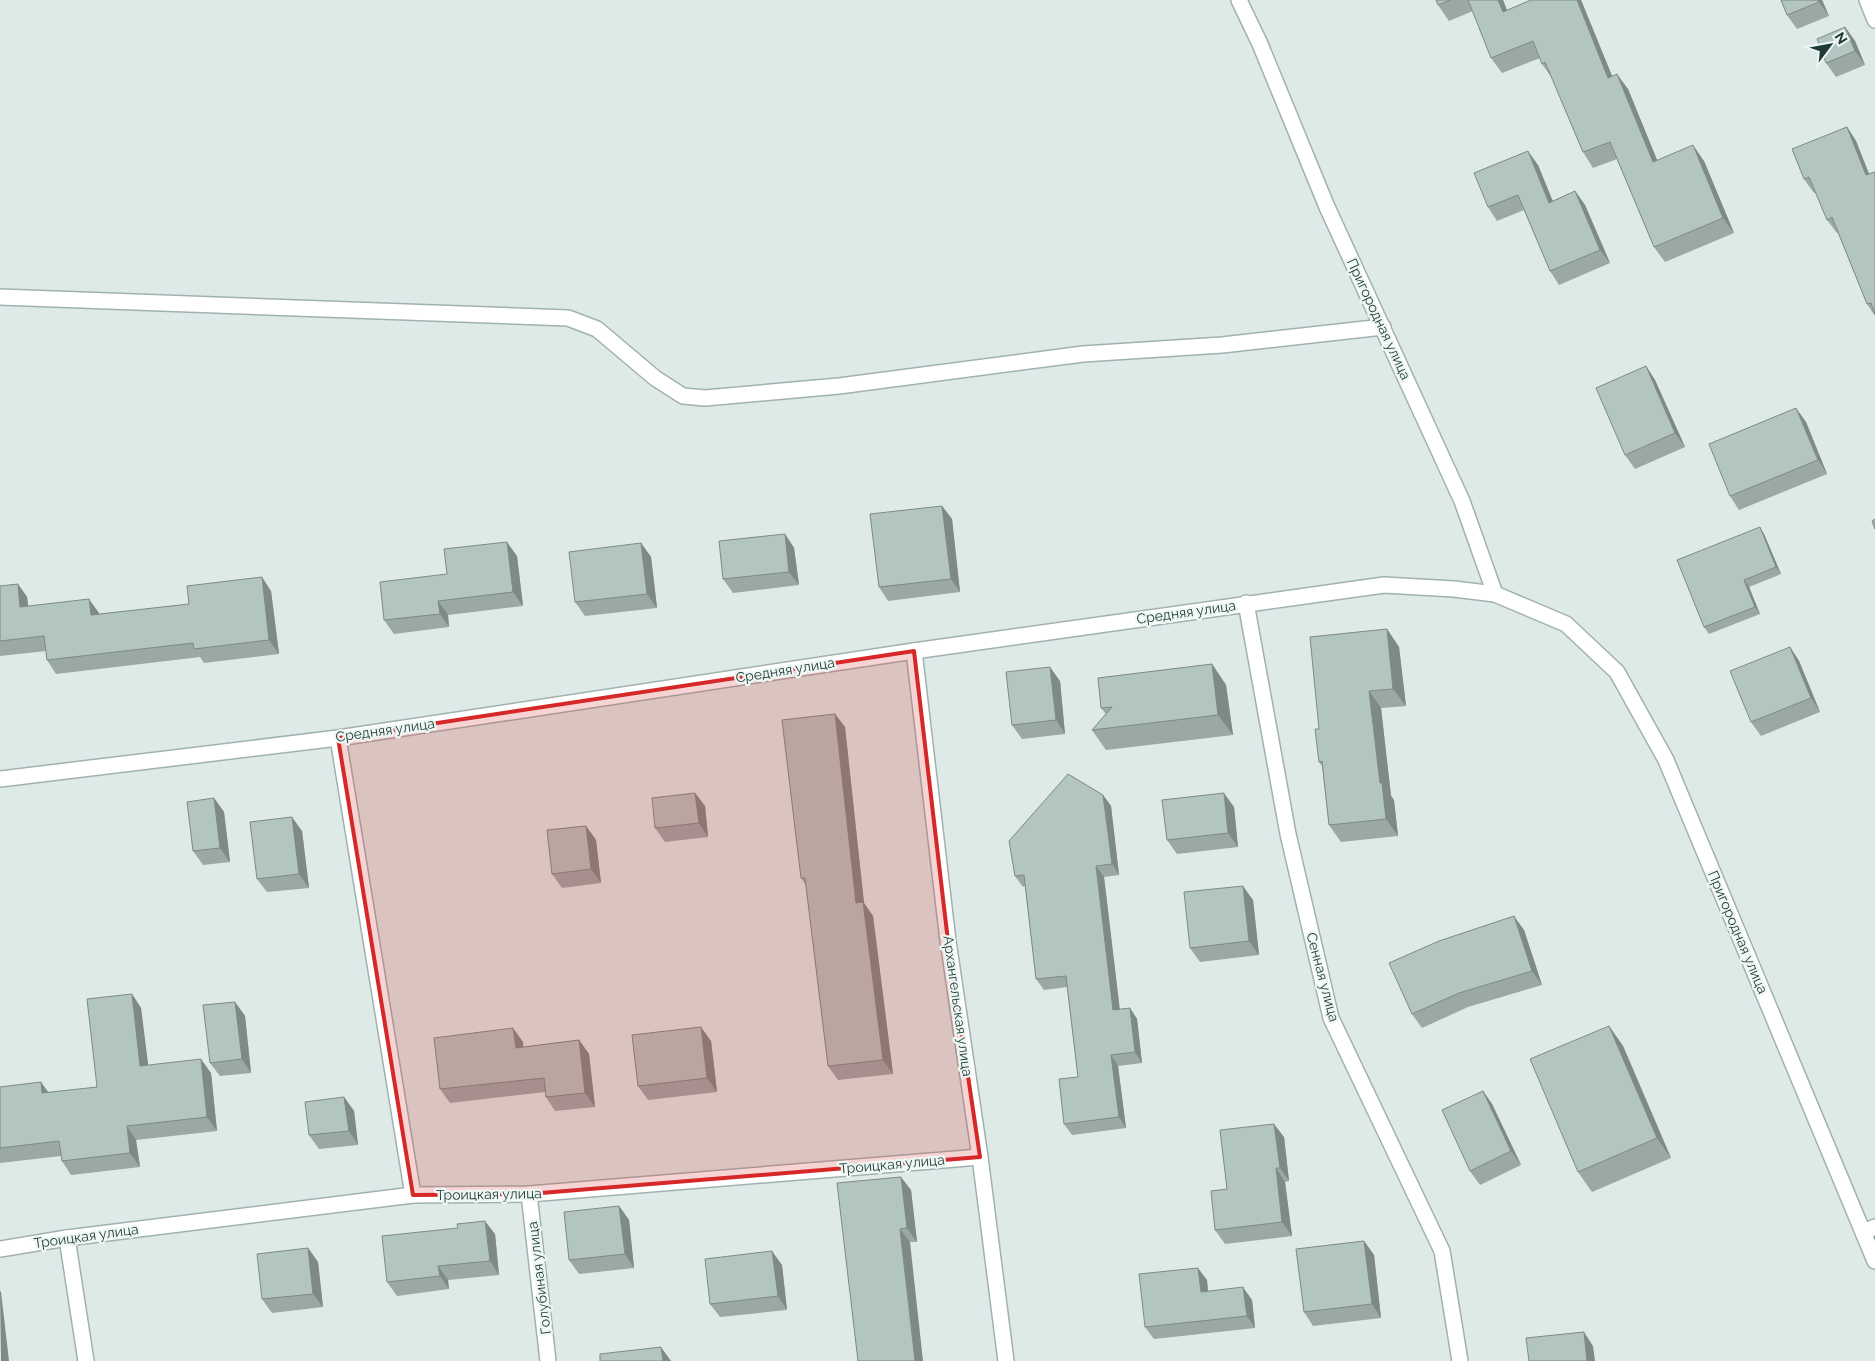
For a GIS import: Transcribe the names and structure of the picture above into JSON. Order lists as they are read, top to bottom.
{
  "streets": {
    "street": [
      "Пригородная улица",
      "Средняя улица",
      "Сенная улица",
      "Архангельская улица",
      "Троицкая улица",
      "Голубиная улица"
    ]
  },
  "crossings": [
    ["Пригородная улица", "Средняя улица"],
    ["Средняя улица", "Сенная улица"],
    ["Средняя улица", "Архангельская улица"],
    ["Архангельская улица", "Троицкая улица"],
    ["Троицкая улица", "Голубиная улица"]
  ],
  "north": "top right"
}
